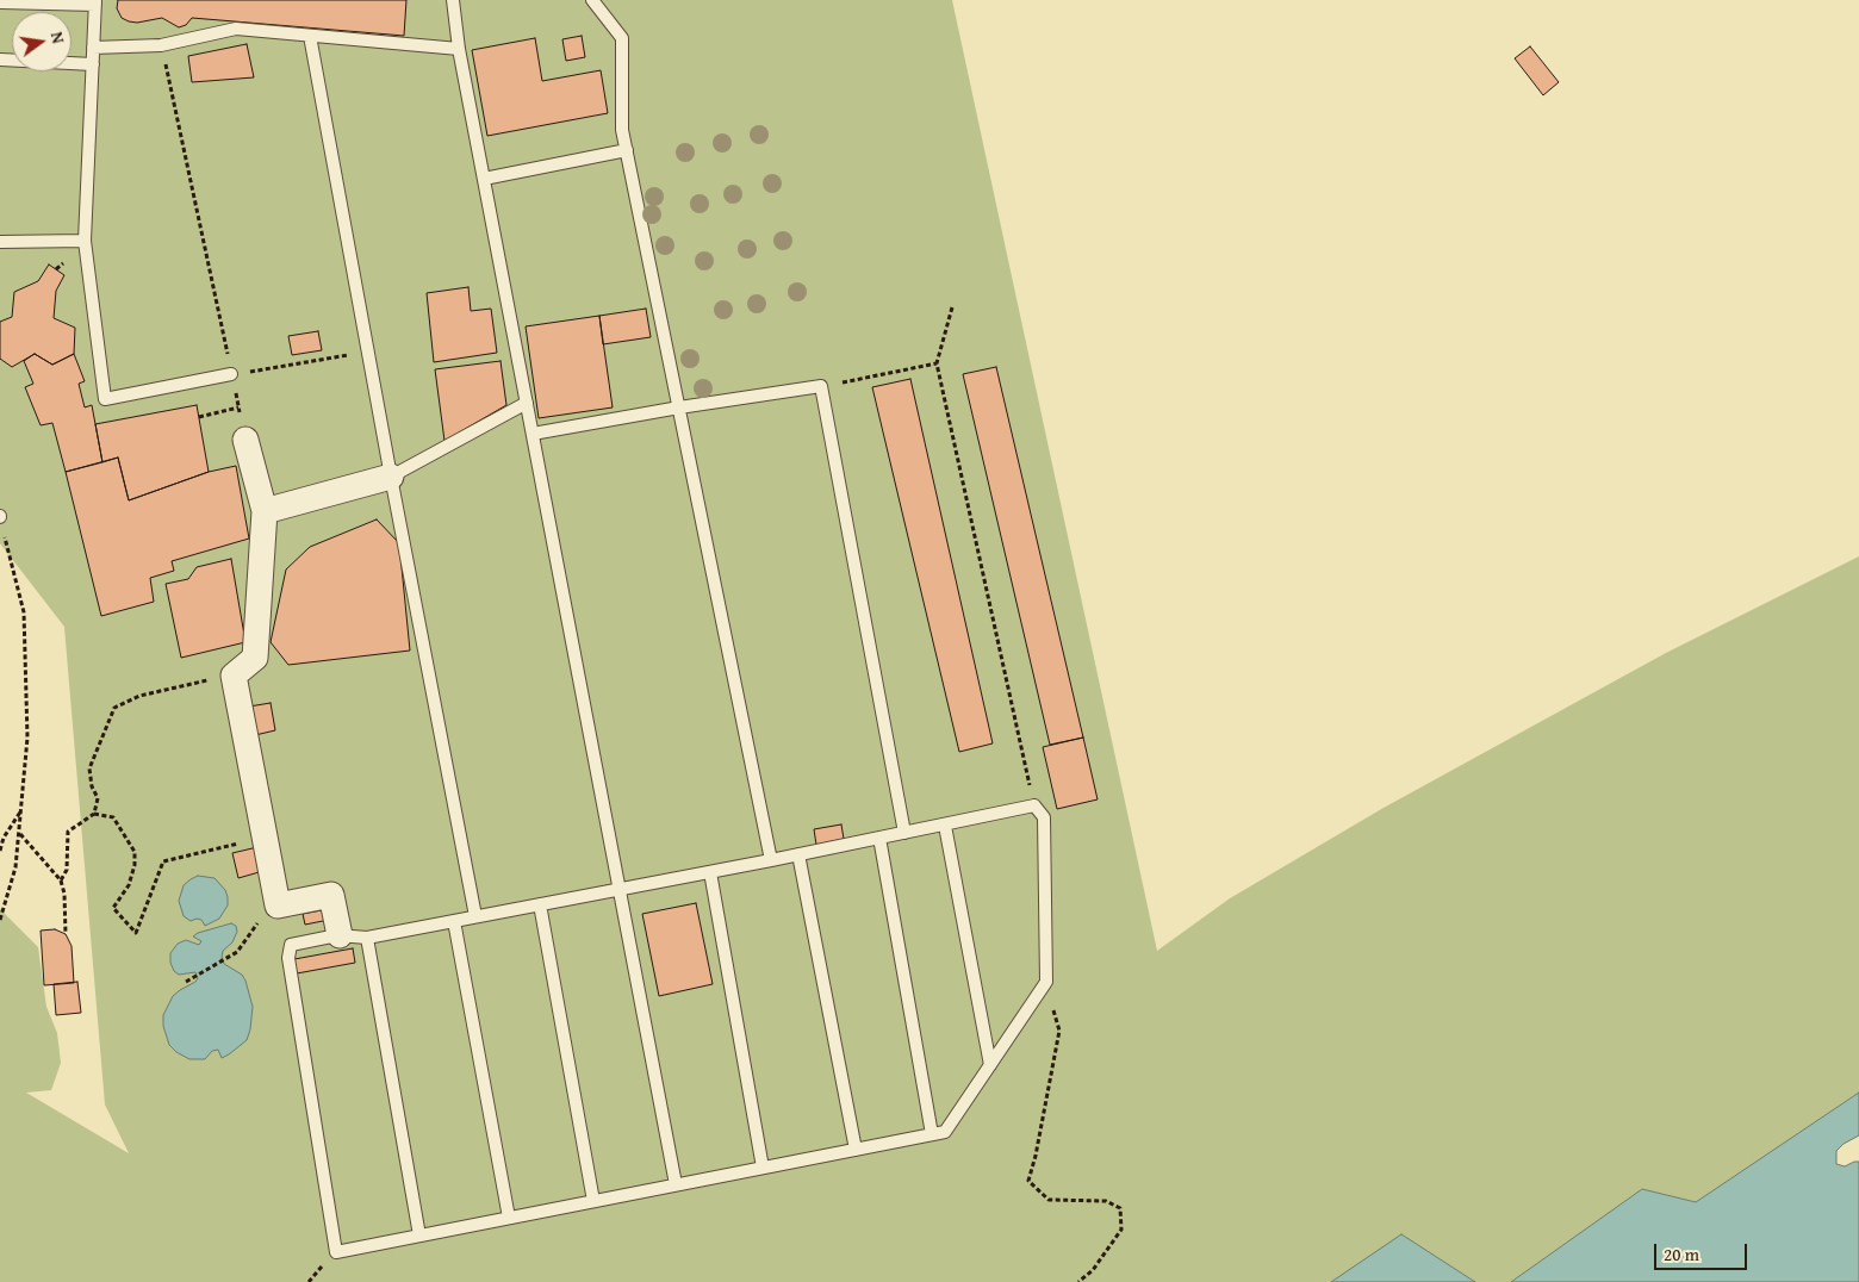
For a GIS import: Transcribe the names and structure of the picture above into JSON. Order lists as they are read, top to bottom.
{
  "scale_bar": "20 m",
  "north": "right"
}
